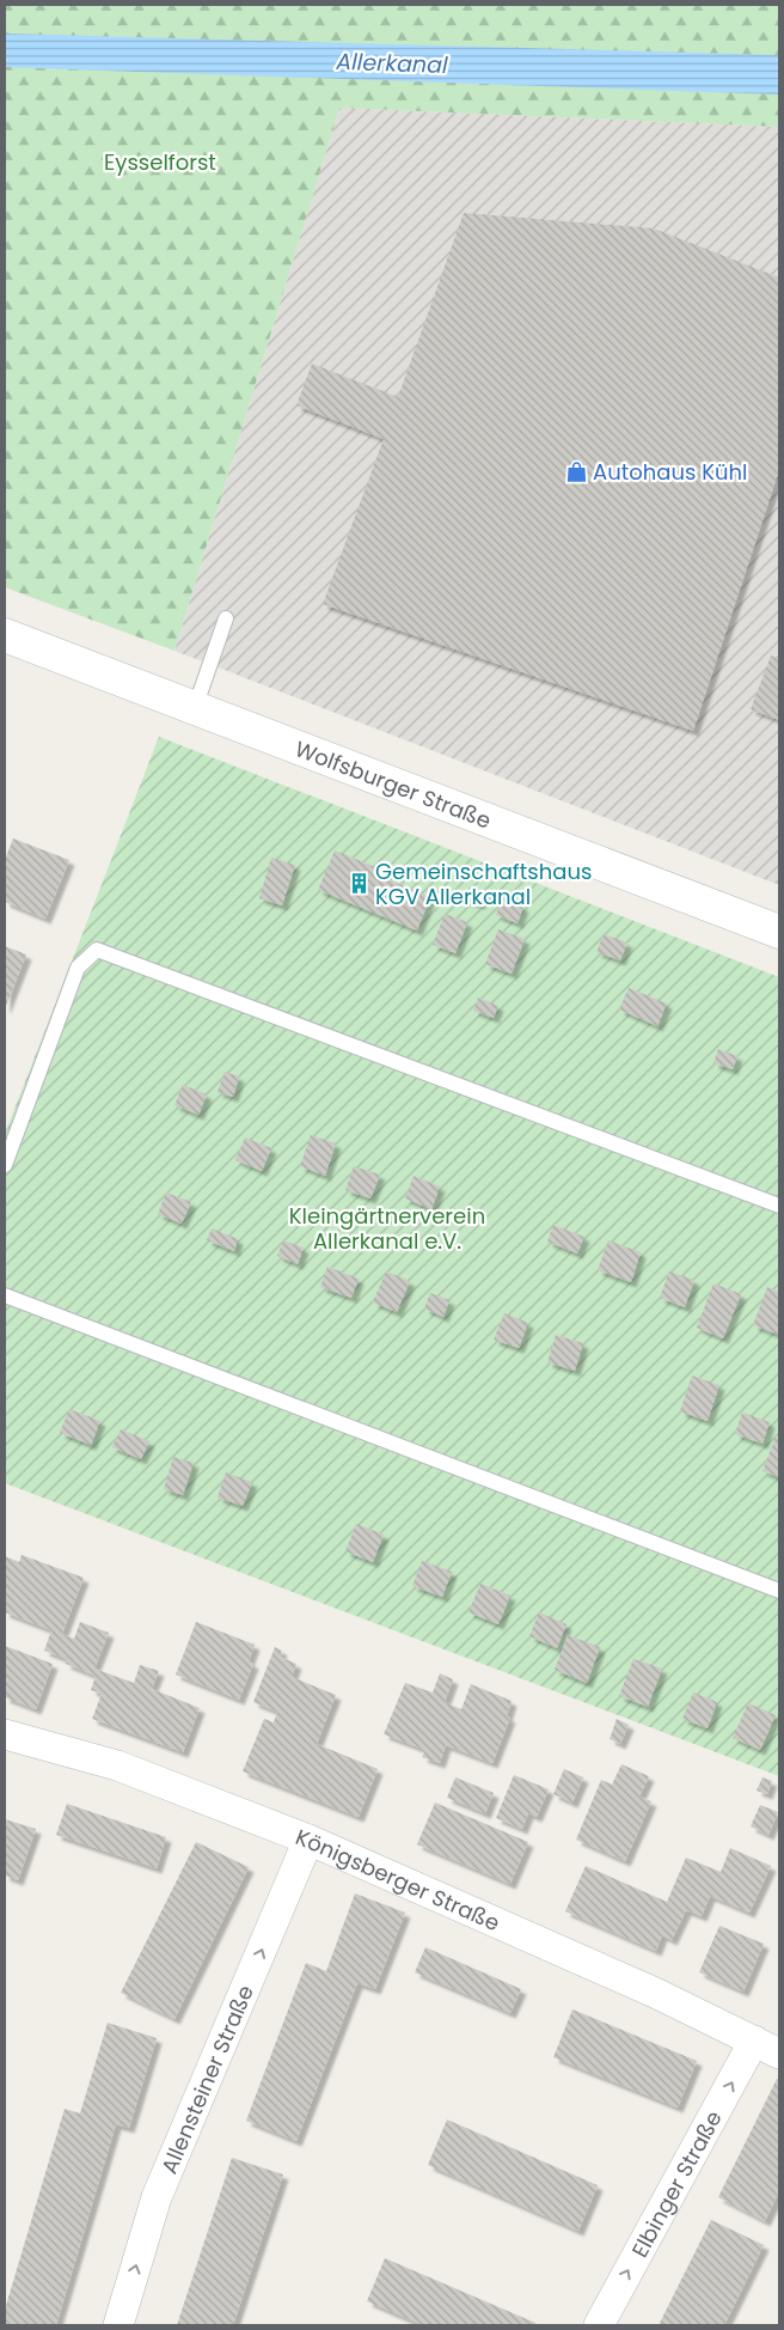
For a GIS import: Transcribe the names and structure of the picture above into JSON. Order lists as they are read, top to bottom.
{
  "streets": {
    "street": [
      "Wolfsburger Straße",
      "Königsberger Straße",
      "Allensteiner Straße",
      "Elbinger Straße"
    ]
  },
  "crossings": [
    ["Königsberger Straße", "Allensteiner Straße"],
    ["Königsberger Straße", "Elbinger Straße"]
  ],
  "one_way": ["Allensteiner Straße", "Elbinger Straße"],
  "water": ["Allerkanal"],
  "parks": ["Eysselforst", "Kleingärtnerverein Allerkanal e.V."],
  "places": {
    "shop": ["Autohaus Kühl"],
    "building": ["Gemeinschaftshaus KGV Allerkanal"]
  }
}
